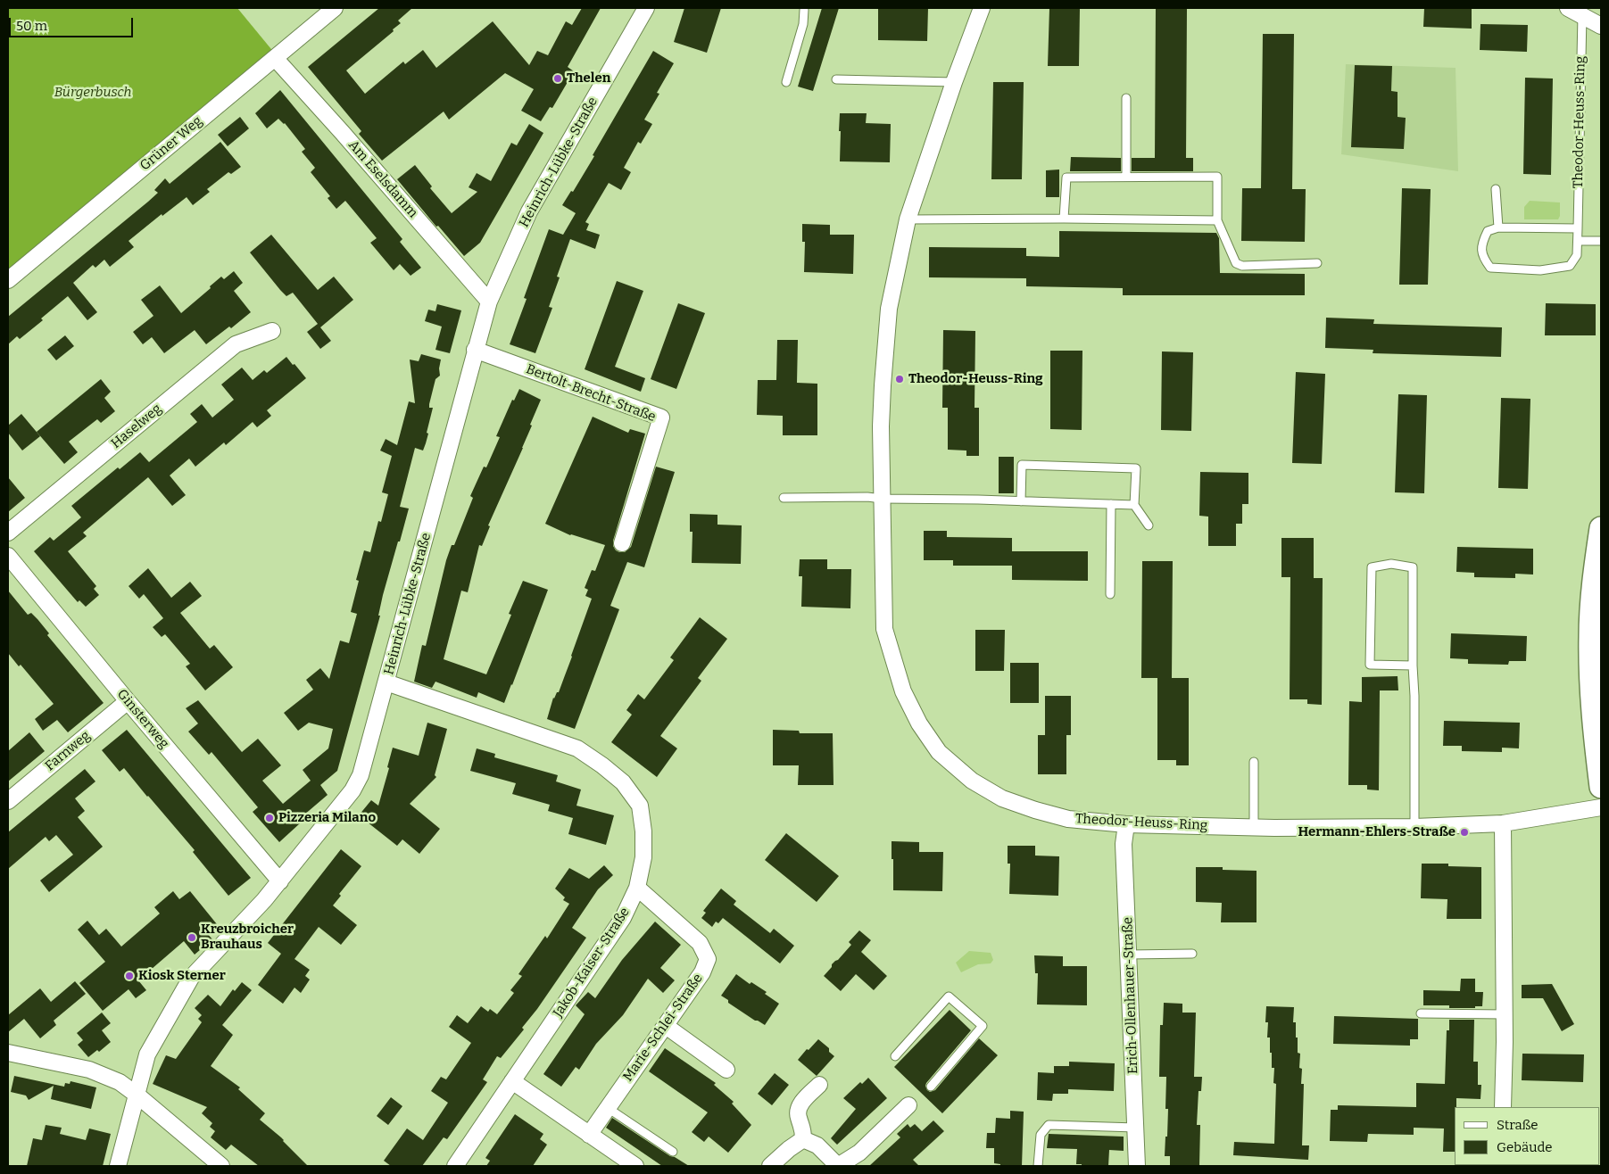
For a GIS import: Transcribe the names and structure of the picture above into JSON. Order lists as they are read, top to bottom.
{
  "streets": {
    "street": [
      "Theodor-Heuss-Ring",
      "Grüner Weg",
      "Heinrich-Lübke-Straße",
      "Am Eselsdamm",
      "Bertolt-Brecht-Straße",
      "Haselweg",
      "Ginsterweg",
      "Farnweg",
      "Jakob-Kaiser-Straße",
      "Erich-Ollenhauer-Straße",
      "Marie-Schlei-Straße"
    ]
  },
  "crossings": [
    ["Theodor-Heuss-Ring", "Erich-Ollenhauer-Straße"],
    ["Grüner Weg", "Am Eselsdamm"],
    ["Heinrich-Lübke-Straße", "Am Eselsdamm"],
    ["Heinrich-Lübke-Straße", "Bertolt-Brecht-Straße"],
    ["Heinrich-Lübke-Straße", "Ginsterweg"],
    ["Heinrich-Lübke-Straße", "Jakob-Kaiser-Straße"],
    ["Ginsterweg", "Farnweg"],
    ["Jakob-Kaiser-Straße", "Marie-Schlei-Straße"]
  ],
  "parks": ["Bürgerbusch"],
  "places": [
    "Thelen",
    "Theodor-Heuss-Ring",
    "Pizzeria Milano",
    "Hermann-Ehlers-Straße",
    "Kreuzbroicher Brauhaus",
    "Kiosk Sterner"
  ],
  "legend": ["Straße", "Gebäude"],
  "scale_bar": "50 m"
}
